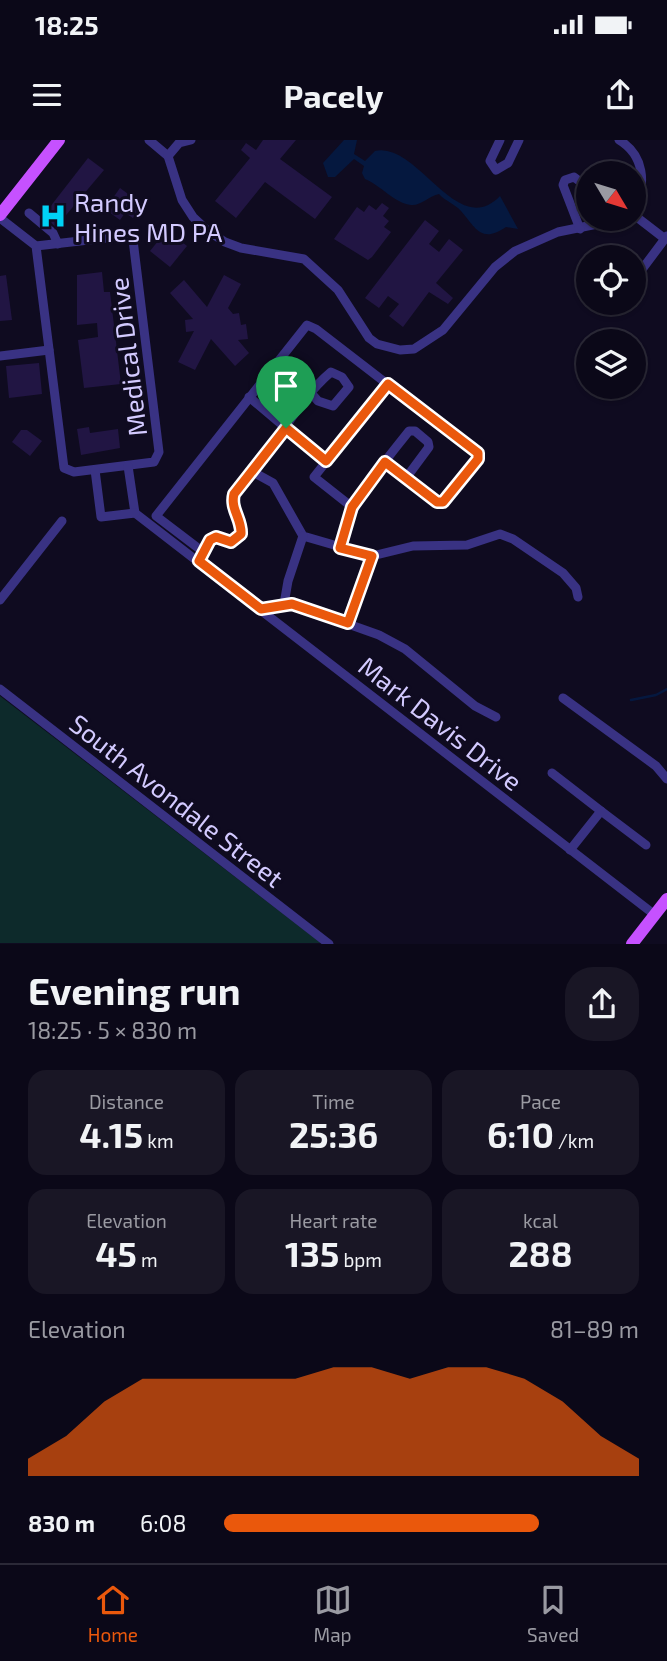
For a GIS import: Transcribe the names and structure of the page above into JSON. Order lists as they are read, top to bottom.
{
  "streets": {
    "street": ["Medical Drive", "Mark Davis Drive", "South Avondale Street"]
  },
  "places": {
    "hospital": ["Randy Hines MD PA"]
  },
  "north": "bottom right",
  "page": {
    "status": "18:25",
    "header": "Pacely",
    "heading": ["Evening run", "18:25 · 5 × 830 m"],
    "stats": [
      ["Distance", "4.15 km"],
      ["Time", "25:36"],
      ["Pace", "6:10 /km"],
      ["Elevation", "45 m"],
      ["Heart rate", "135 bpm"],
      ["kcal", "288"]
    ],
    "chart": ["Elevation", "81–89 m"],
    "list": [
      {
        "name": "830 m",
        "note": "6:08"
      }
    ],
    "tabs": ["Home", "Map", "Saved"]
  }
}
